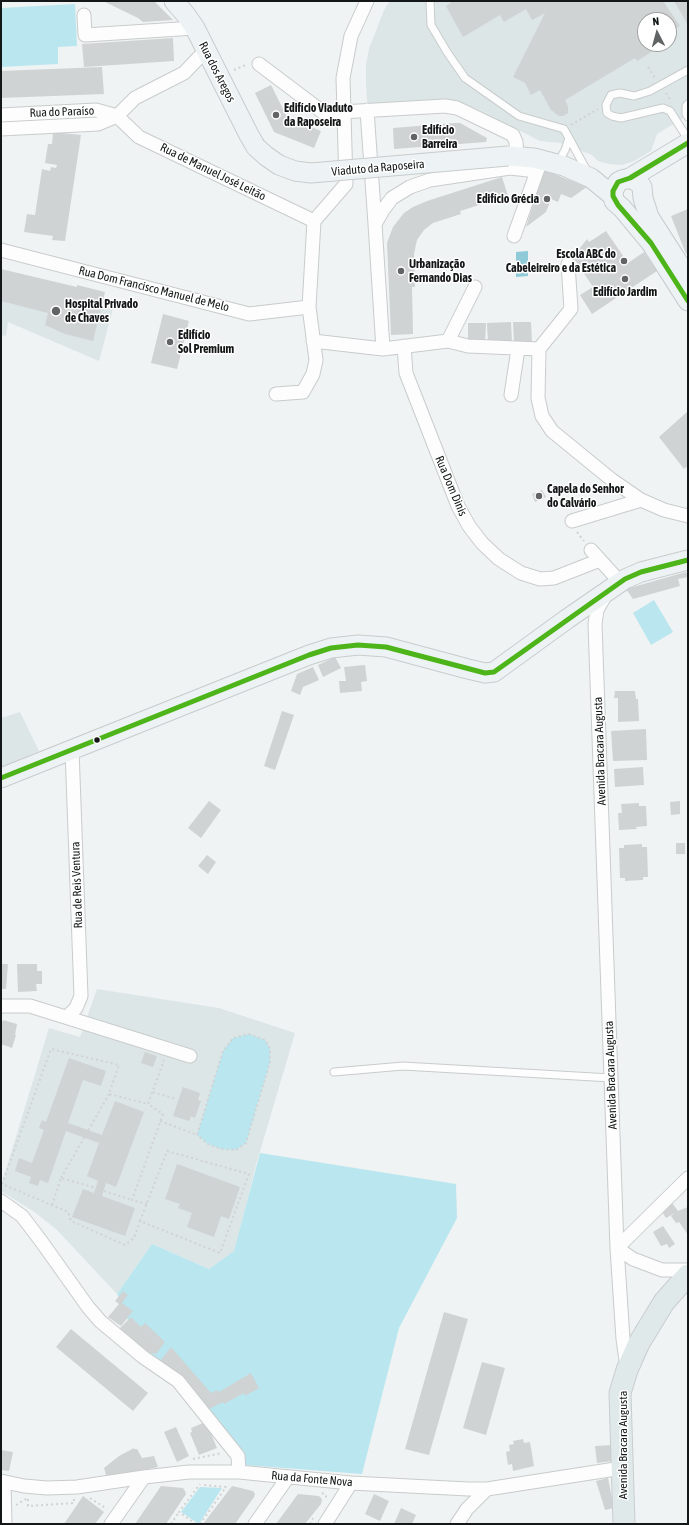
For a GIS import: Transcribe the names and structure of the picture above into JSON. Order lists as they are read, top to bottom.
{
  "streets": {
    "main road": ["Rua dos Aregos", "Viaduto da Raposeira", "Avenida Bracara Augusta"],
    "street": [
      "Rua do Paraíso",
      "Rua de Manuel José Leitão",
      "Rua Dom Francisco Manuel de Melo",
      "Rua Dom Dinis",
      "Rua de Reis Ventura",
      "Rua da Fonte Nova"
    ]
  },
  "crossings": [
    ["Rua dos Aregos", "Rua do Paraíso"],
    ["Rua dos Aregos", "Viaduto da Raposeira"],
    ["Rua do Paraíso", "Rua de Manuel José Leitão"],
    ["Avenida Bracara Augusta", "Rua da Fonte Nova"]
  ],
  "places": [
    "Edifício Viaduto da Raposeira",
    "Edifício Barreira",
    "Edifício Grécia",
    "Escola ABC do Cabeleireiro e da Estética",
    "Urbanização Fernando Dias",
    "Edifício Jardim",
    "Hospital Privado de Chaves",
    "Edifício Sol Premium",
    "Capela do Senhor do Calvário"
  ],
  "north": "top"
}
